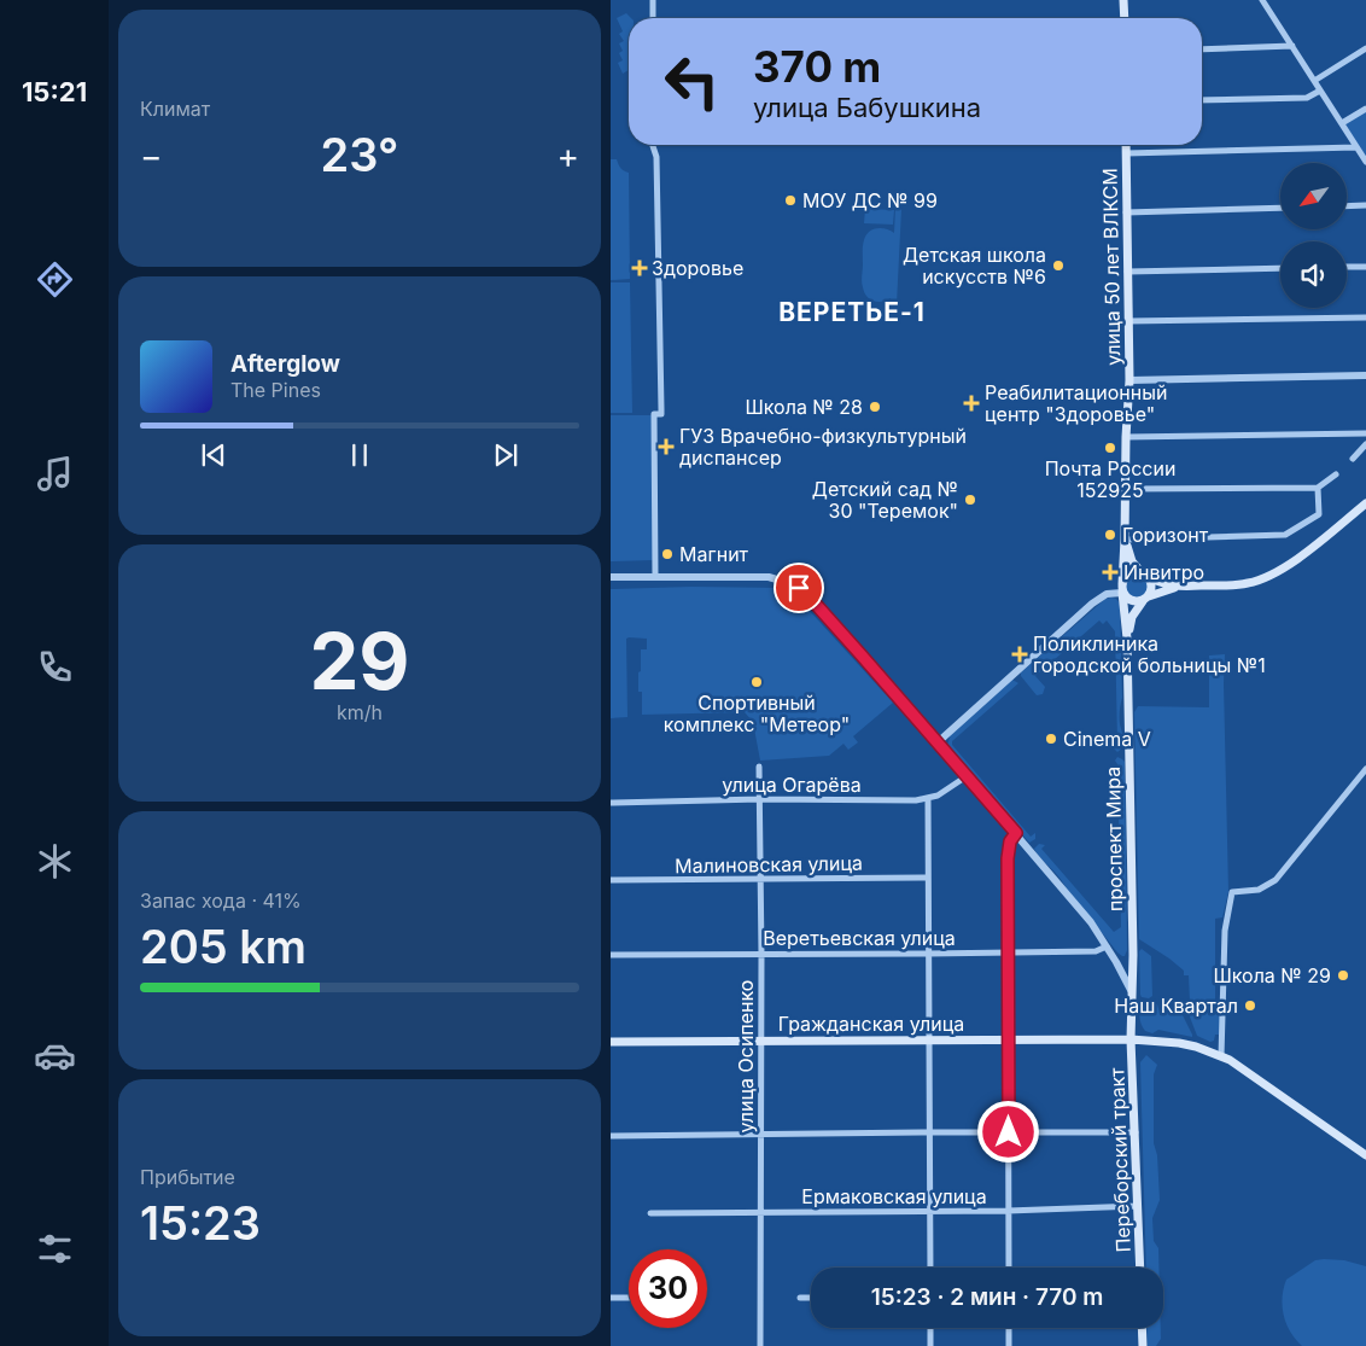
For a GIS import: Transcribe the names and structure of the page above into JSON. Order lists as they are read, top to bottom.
{
  "streets": {
    "main road": [
      "улица 50 лет ВЛКСМ",
      "проспект Мира",
      "Гражданская улица",
      "Переборский тракт"
    ],
    "street": [
      "улица Огарёва",
      "Малиновская улица",
      "Веретьевская улица",
      "улица Осипенко",
      "Ермаковская улица"
    ]
  },
  "crossings": [
    ["улица 50 лет ВЛКСМ", "проспект Мира"],
    ["улица Огарёва", "улица Осипенко"],
    ["проспект Мира", "Гражданская улица"],
    ["проспект Мира", "Переборский тракт"],
    ["Малиновская улица", "улица Осипенко"],
    ["Веретьевская улица", "улица Осипенко"],
    ["Гражданская улица", "улица Осипенко"],
    ["Гражданская улица", "Переборский тракт"],
    ["улица Осипенко", "Ермаковская улица"],
    ["Переборский тракт", "Ермаковская улица"]
  ],
  "districts": ["ВЕРЕТЬЕ-1"],
  "places": {
    "other": [
      "МОУ ДС № 99",
      "Детская школа искусств №6",
      "Школа № 28",
      "Почта России 152925",
      "Детский сад № 30 \"Теремок\"",
      "Горизонт",
      "Магнит",
      "Спортивный комплекс \"Метеор\"",
      "Cinema V",
      "Школа № 29",
      "Наш Квартал"
    ],
    "health": [
      "Здоровье",
      "Реабилитационный центр \"Здоровье\"",
      "ГУЗ Врачебно-физкультурный диспансер",
      "Инвитро",
      "Поликлиника городской больницы №1"
    ]
  },
  "north": "bottom left",
  "page": {
    "tabs": "15:21",
    "tile": [
      "Климат",
      ["29", "km/h"],
      ["Запас хода · 41%", "205 km"],
      ["Прибытие", "15:23"]
    ],
    "turn": ["370 m", "улица Бабушкина"],
    "heat": ["−", "23°", "+"],
    "song": ["Afterglow", "The Pines"],
    "limit": "30",
    "trip": "15:23 · 2 мин · 770 m"
  }
}
